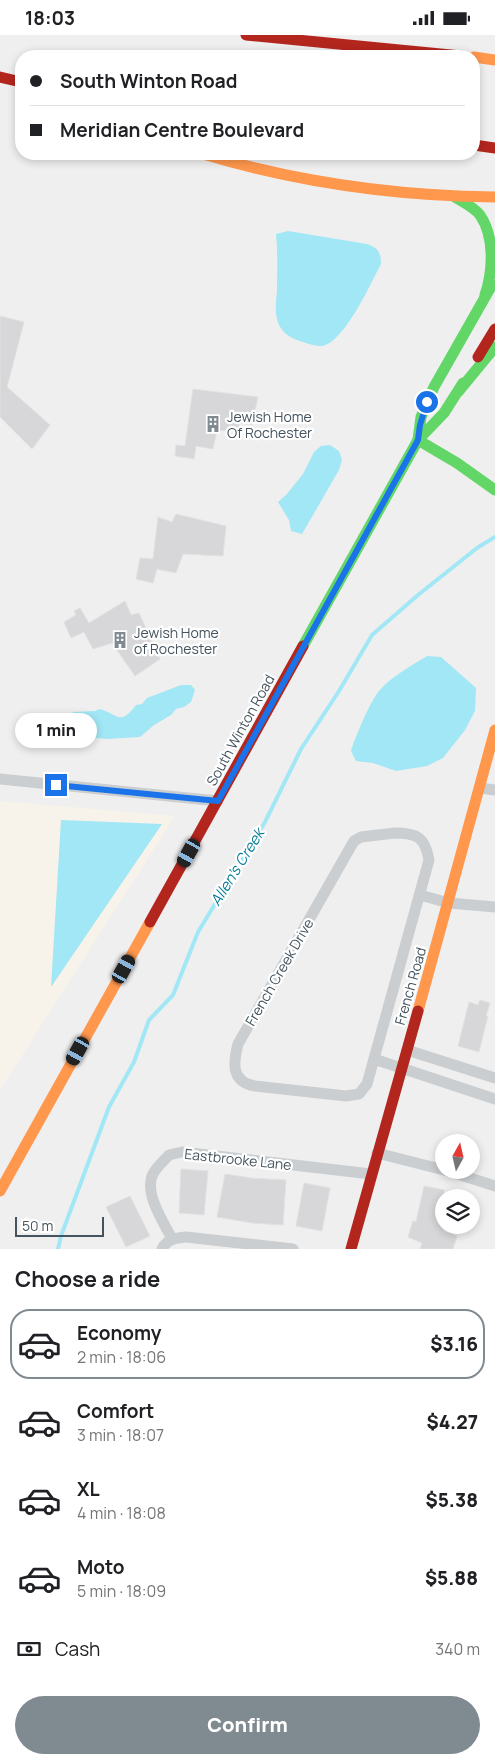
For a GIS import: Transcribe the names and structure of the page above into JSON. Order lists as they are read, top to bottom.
{
  "streets": {
    "main road": ["South Winton Road", "French Road"],
    "street": ["French Creek Drive", "Eastbrooke Lane"]
  },
  "crossings": [
    ["French Road", "Eastbrooke Lane"]
  ],
  "water": ["Allen's Creek"],
  "places": {
    "building": ["Jewish Home Of Rochester", "Jewish Home of Rochester"]
  },
  "scale_bar": "50 m",
  "north": "top",
  "page": {
    "status": "18:03",
    "banner": ["South Winton Road", "Meridian Centre Boulevard"],
    "bubble": "1 min",
    "scale": "50 m",
    "heading": "Choose a ride",
    "list": [
      {
        "name": "Economy",
        "note": "2 min · 18:06",
        "value": "$3.16"
      },
      {
        "name": "Comfort",
        "note": "3 min · 18:07",
        "value": "$4.27"
      },
      {
        "name": "XL",
        "note": "4 min · 18:08",
        "value": "$5.38"
      },
      {
        "name": "Moto",
        "note": "5 min · 18:09",
        "value": "$5.88"
      }
    ],
    "pay": ["Cash", "340 m"],
    "buttons": "Confirm"
  }
}
